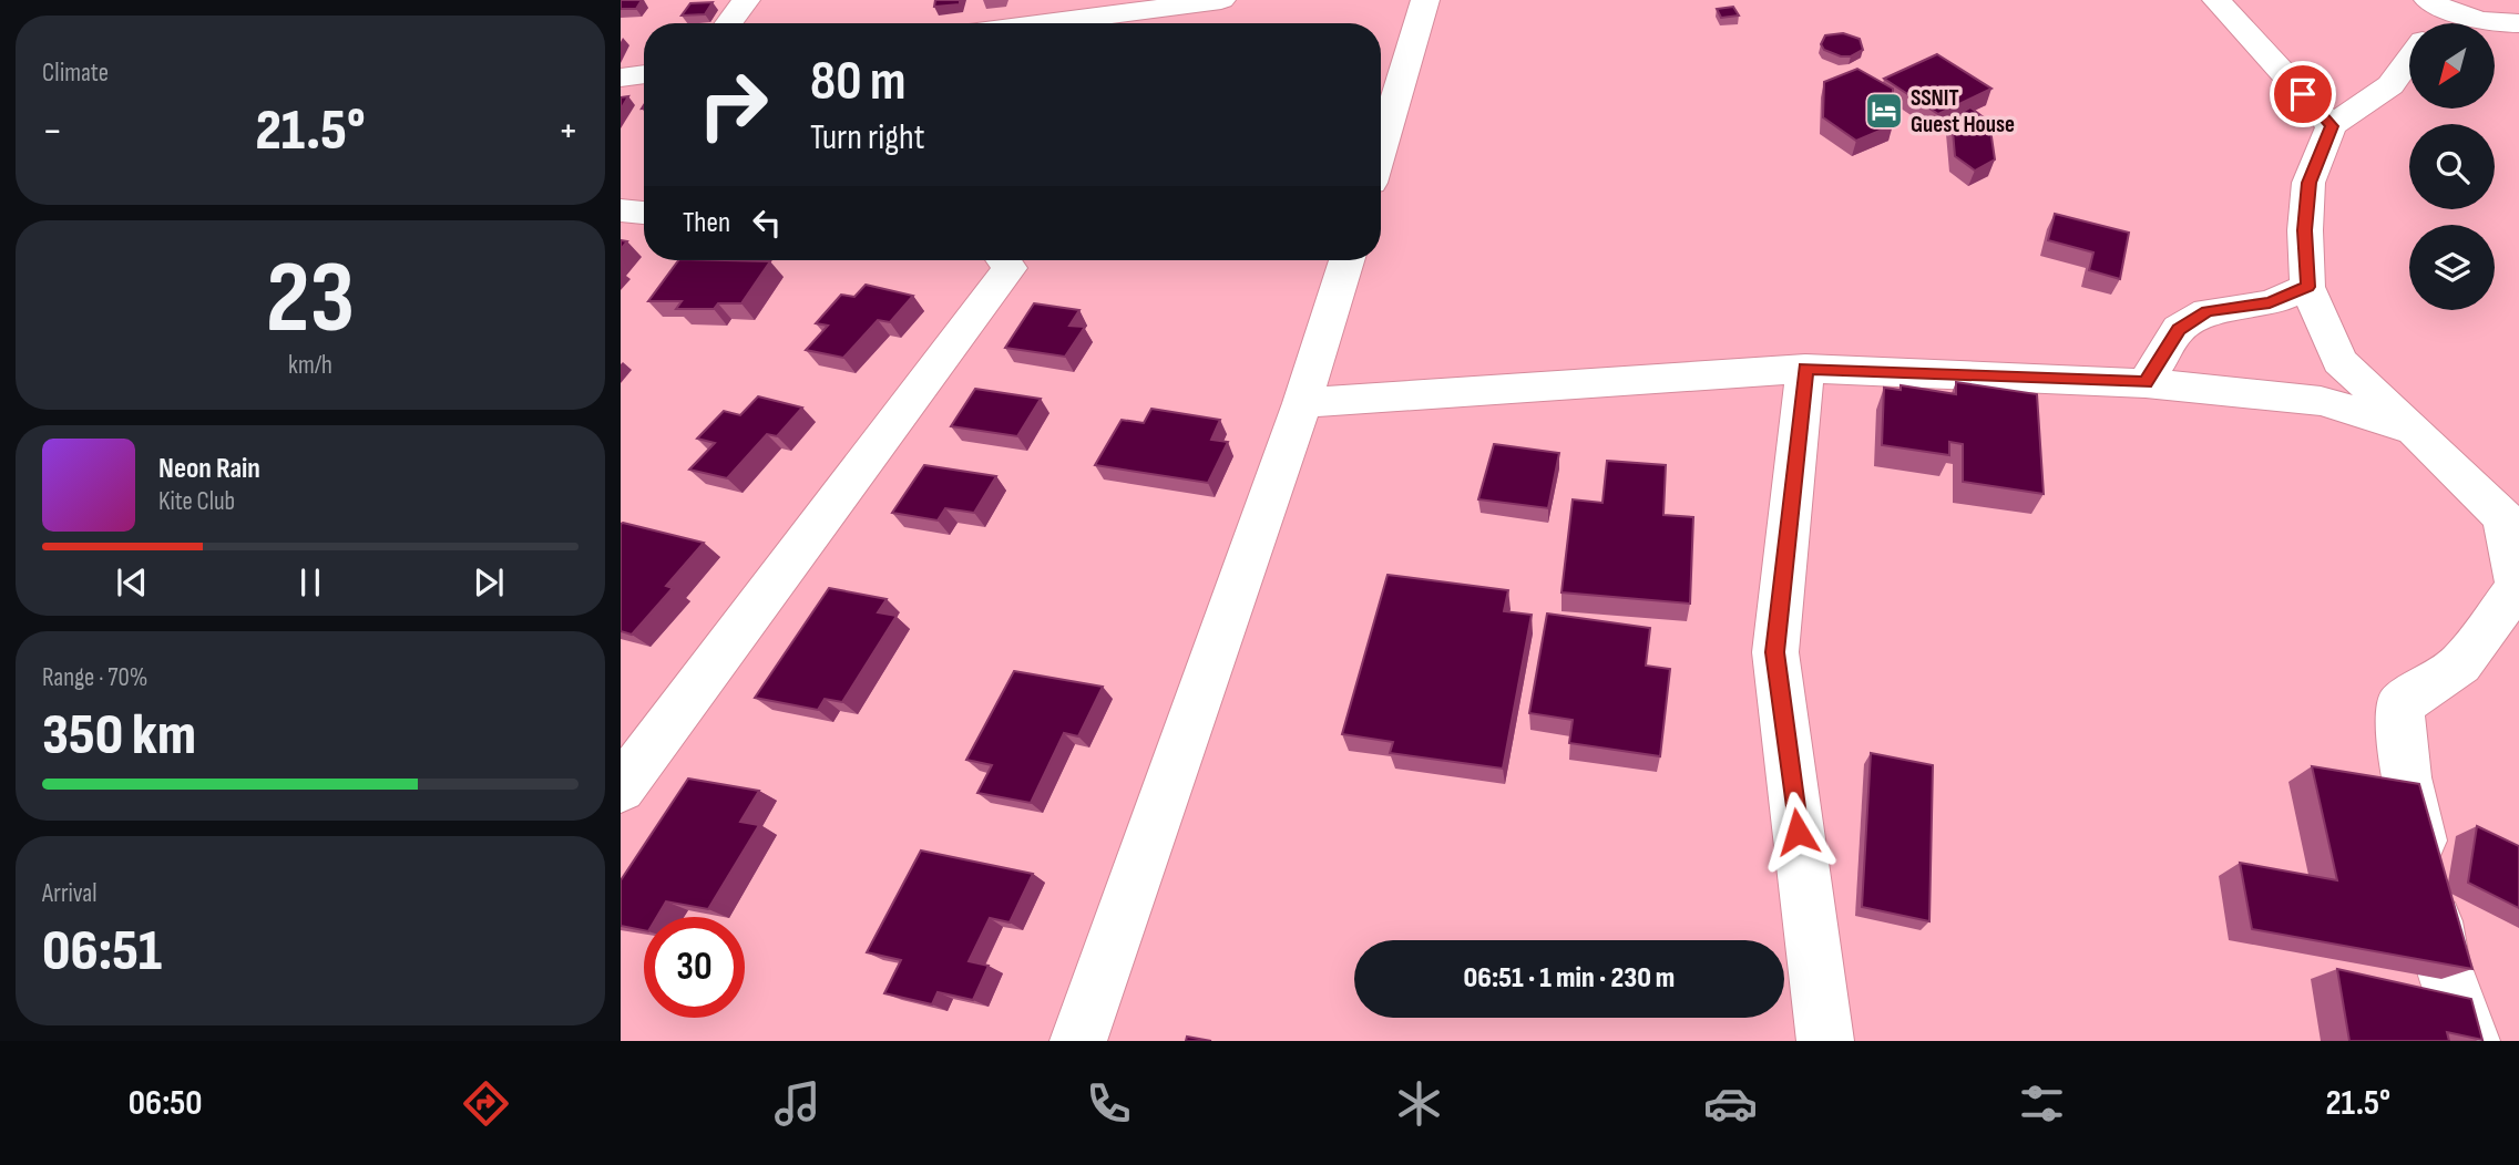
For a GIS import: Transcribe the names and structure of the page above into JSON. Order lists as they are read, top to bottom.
{
  "places": {
    "hotel": ["SSNIT Guest House"]
  },
  "north": "bottom left",
  "page": {
    "tile": [
      "Climate",
      ["23", "km/h"],
      ["Range · 70%", "350 km"],
      ["Arrival", "06:51"]
    ],
    "turn": ["80 m", "Turn right"],
    "heat": ["−", "21.5°", "+"],
    "then": "Then",
    "song": ["Neon Rain", "Kite Club"],
    "limit": "30",
    "trip": "06:51 · 1 min · 230 m",
    "tabs": ["06:50", "21.5°"]
  }
}
